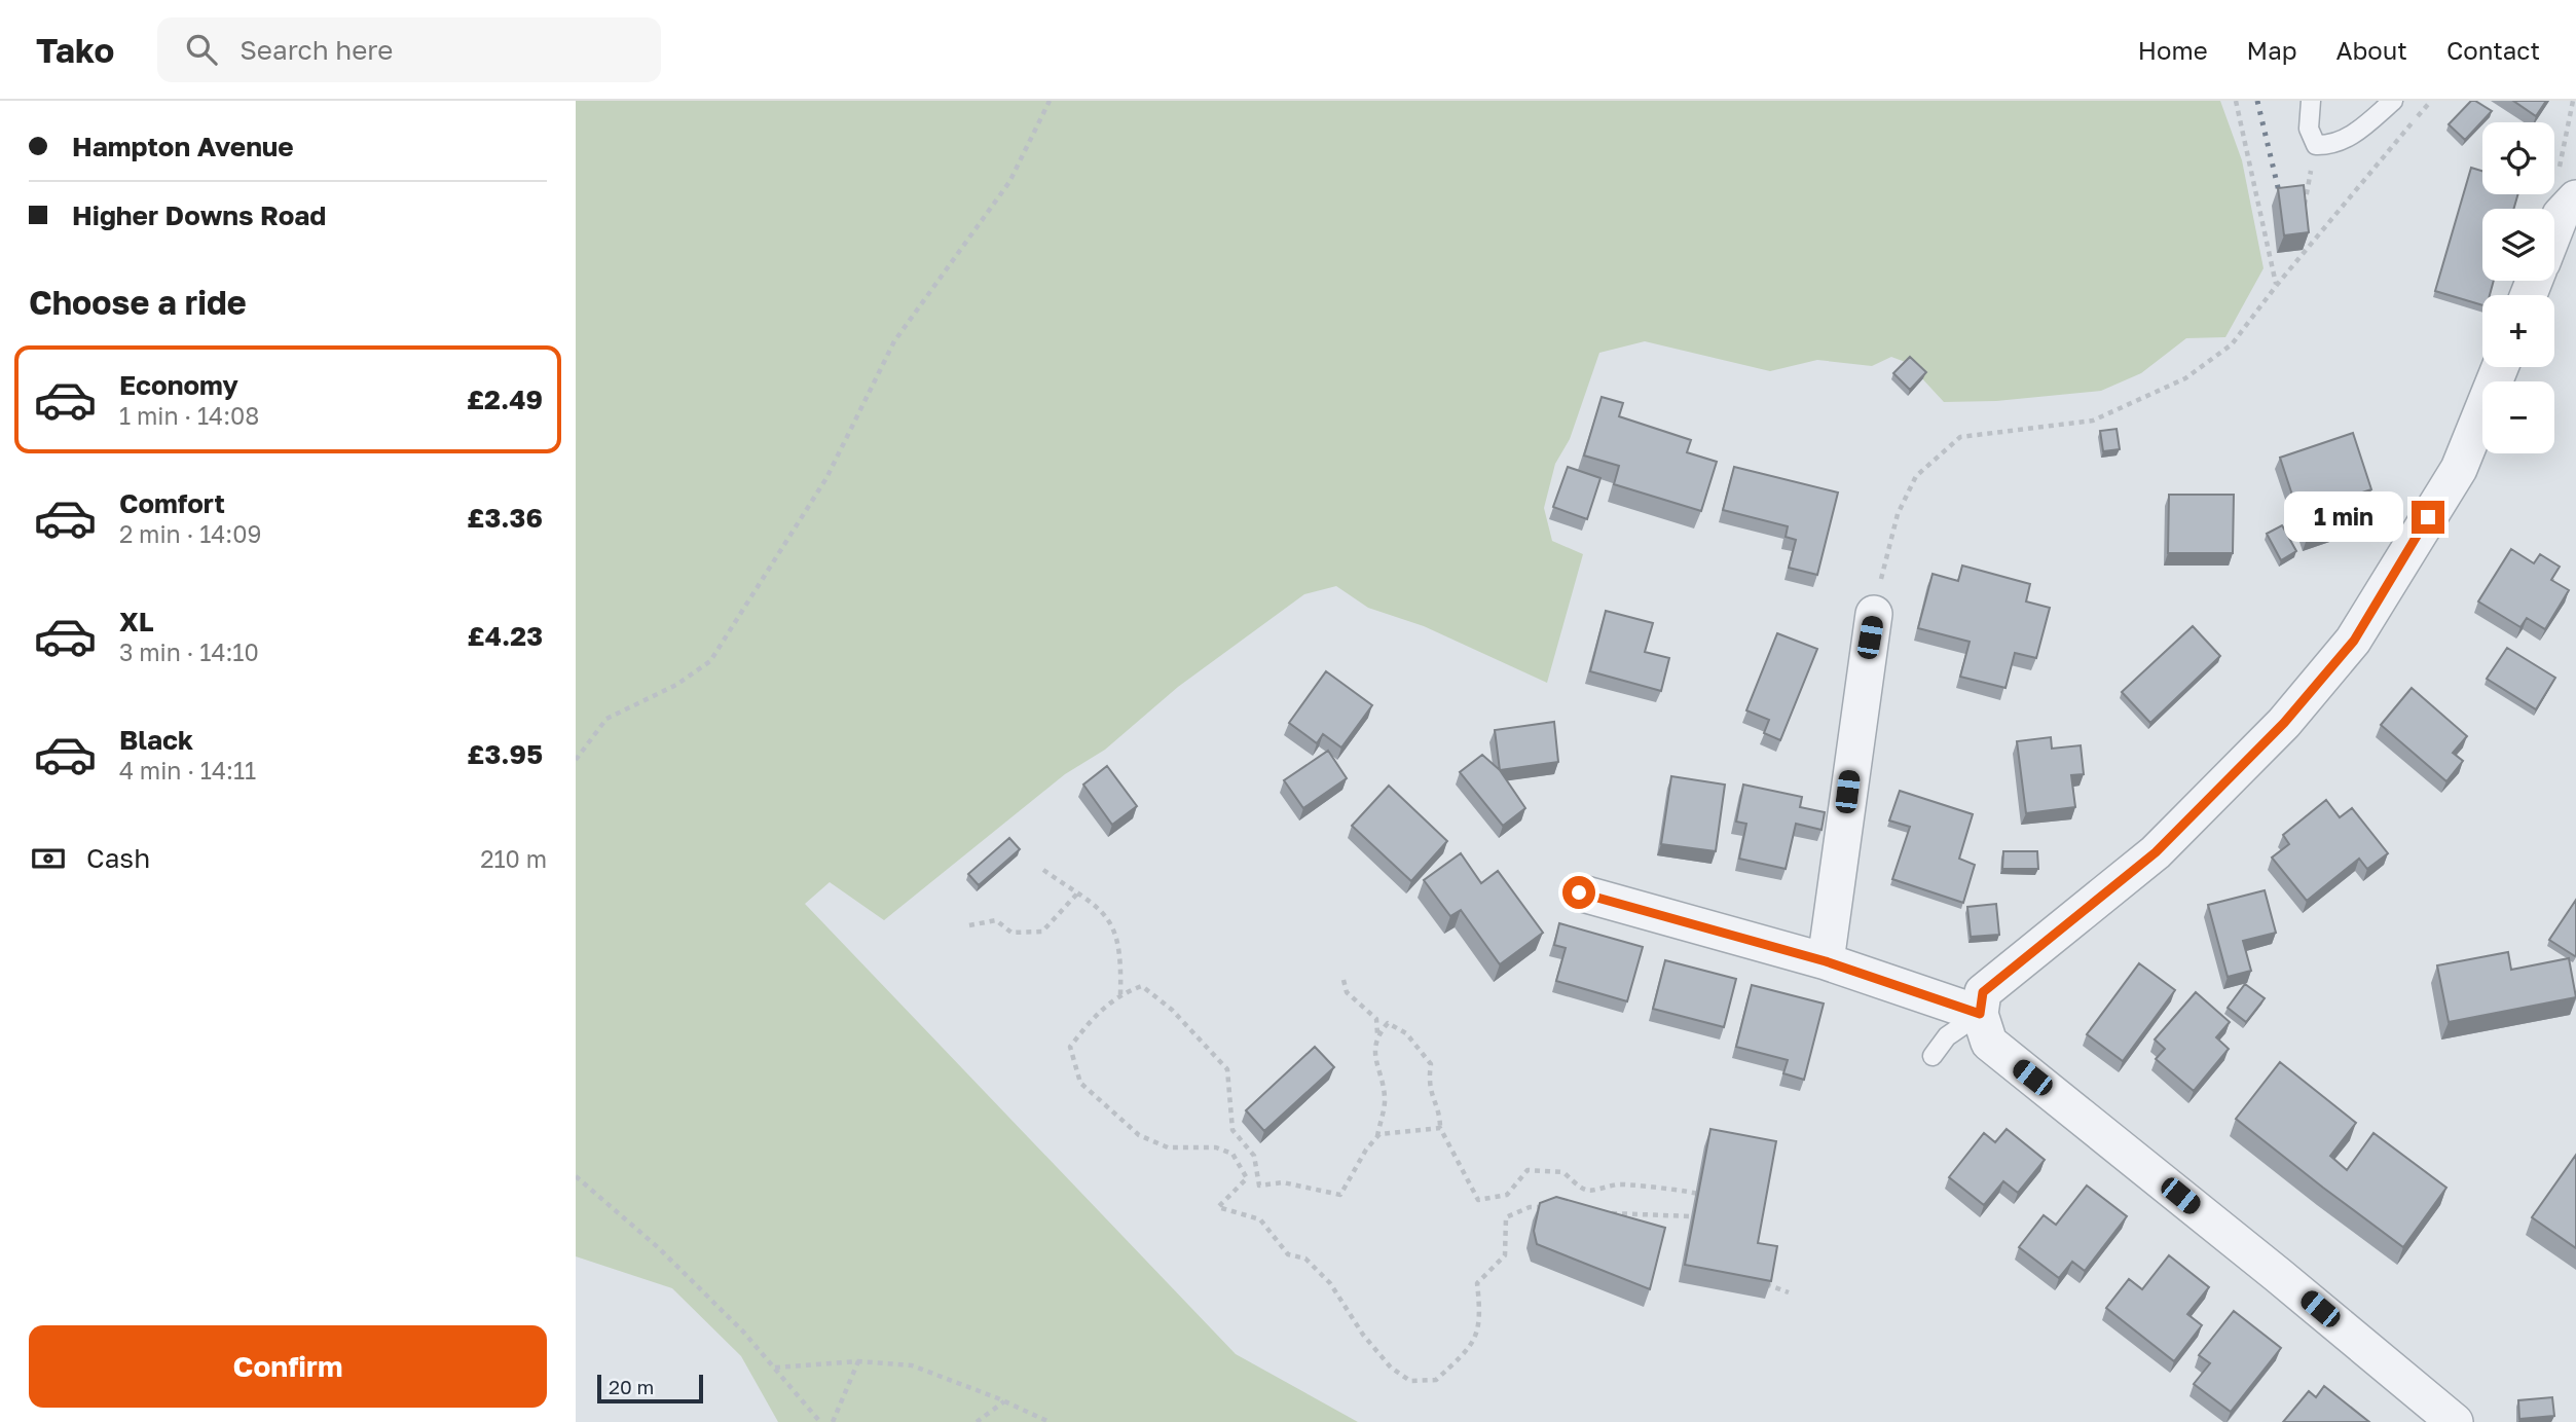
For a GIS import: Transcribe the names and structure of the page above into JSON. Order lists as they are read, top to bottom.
{
  "scale_bar": "20 m",
  "page": {
    "header": "Tako",
    "search": "Search here",
    "nav": [
      "Home",
      "Map",
      "About",
      "Contact"
    ],
    "banner": ["Hampton Avenue", "Higher Downs Road"],
    "map_buttons": ["+", "−"],
    "heading": "Choose a ride",
    "list": [
      {
        "name": "Economy",
        "note": "1 min · 14:08",
        "value": "£2.49"
      },
      {
        "name": "Comfort",
        "note": "2 min · 14:09",
        "value": "£3.36"
      },
      {
        "name": "XL",
        "note": "3 min · 14:10",
        "value": "£4.23"
      },
      {
        "name": "Black",
        "note": "4 min · 14:11",
        "value": "£3.95"
      }
    ],
    "bubble": "1 min",
    "pay": ["Cash", "210 m"],
    "buttons": "Confirm",
    "scale": "20 m"
  }
}
